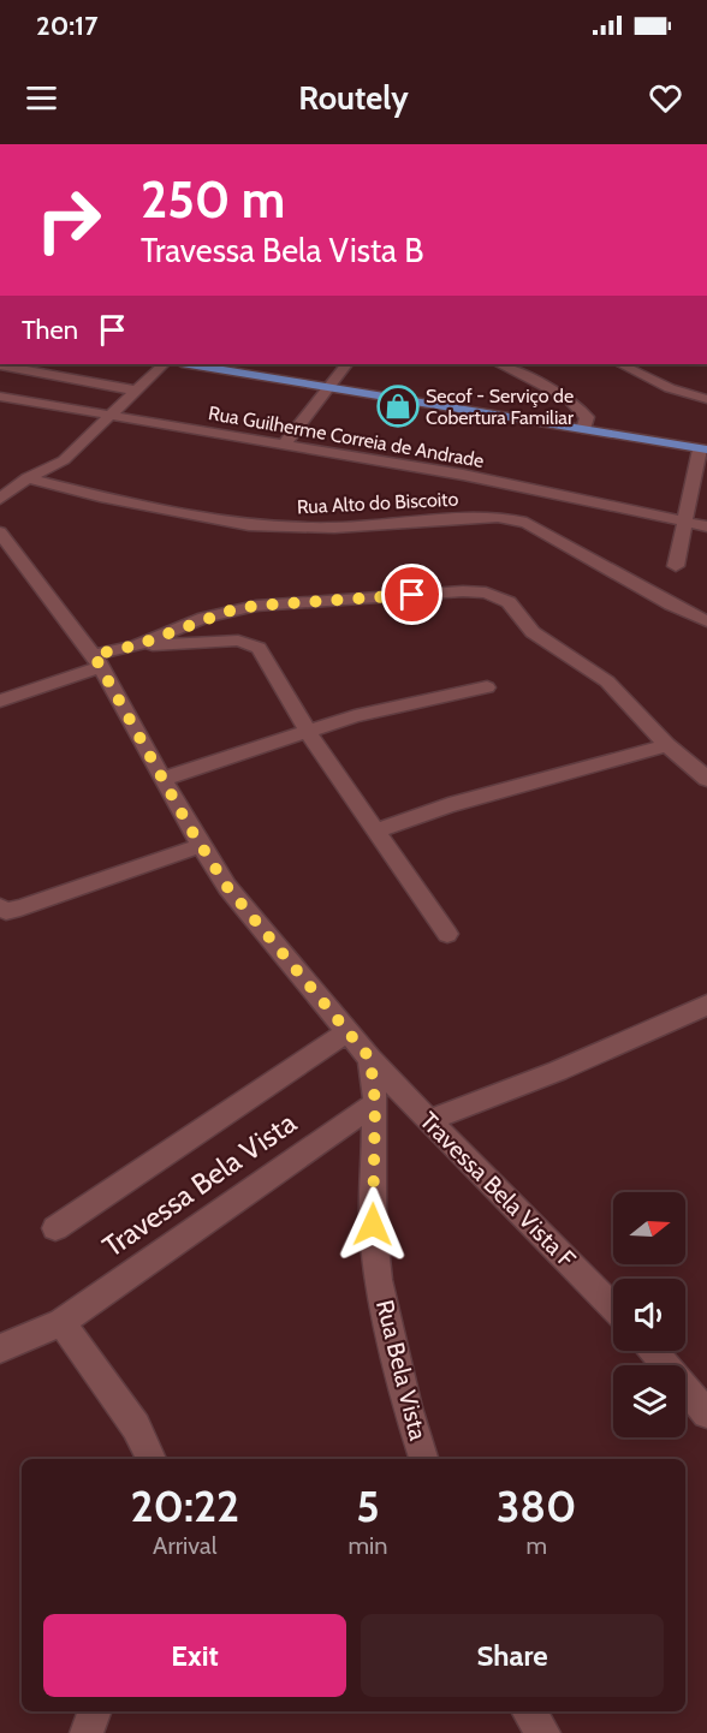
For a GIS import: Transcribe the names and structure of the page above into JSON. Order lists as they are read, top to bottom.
{
  "streets": {
    "street": [
      "Rua Guilherme Correia de Andrade",
      "Rua Alto do Biscoito",
      "Travessa Bela Vista",
      "Travessa Bela Vista F",
      "Rua Bela Vista"
    ]
  },
  "crossings": [
    ["Travessa Bela Vista", "Rua Bela Vista"],
    ["Travessa Bela Vista F", "Rua Bela Vista"]
  ],
  "places": {
    "shop": ["Secof - Serviço de Cobertura Familiar"]
  },
  "north": "right",
  "page": {
    "status": "20:17",
    "header": "Routely",
    "turn": ["250 m", "Travessa Bela Vista B"],
    "then": "Then",
    "eta": [
      "20:22",
      "Arrival",
      "5",
      "min",
      "380",
      "m"
    ],
    "buttons": ["Exit", "Share"]
  }
}
